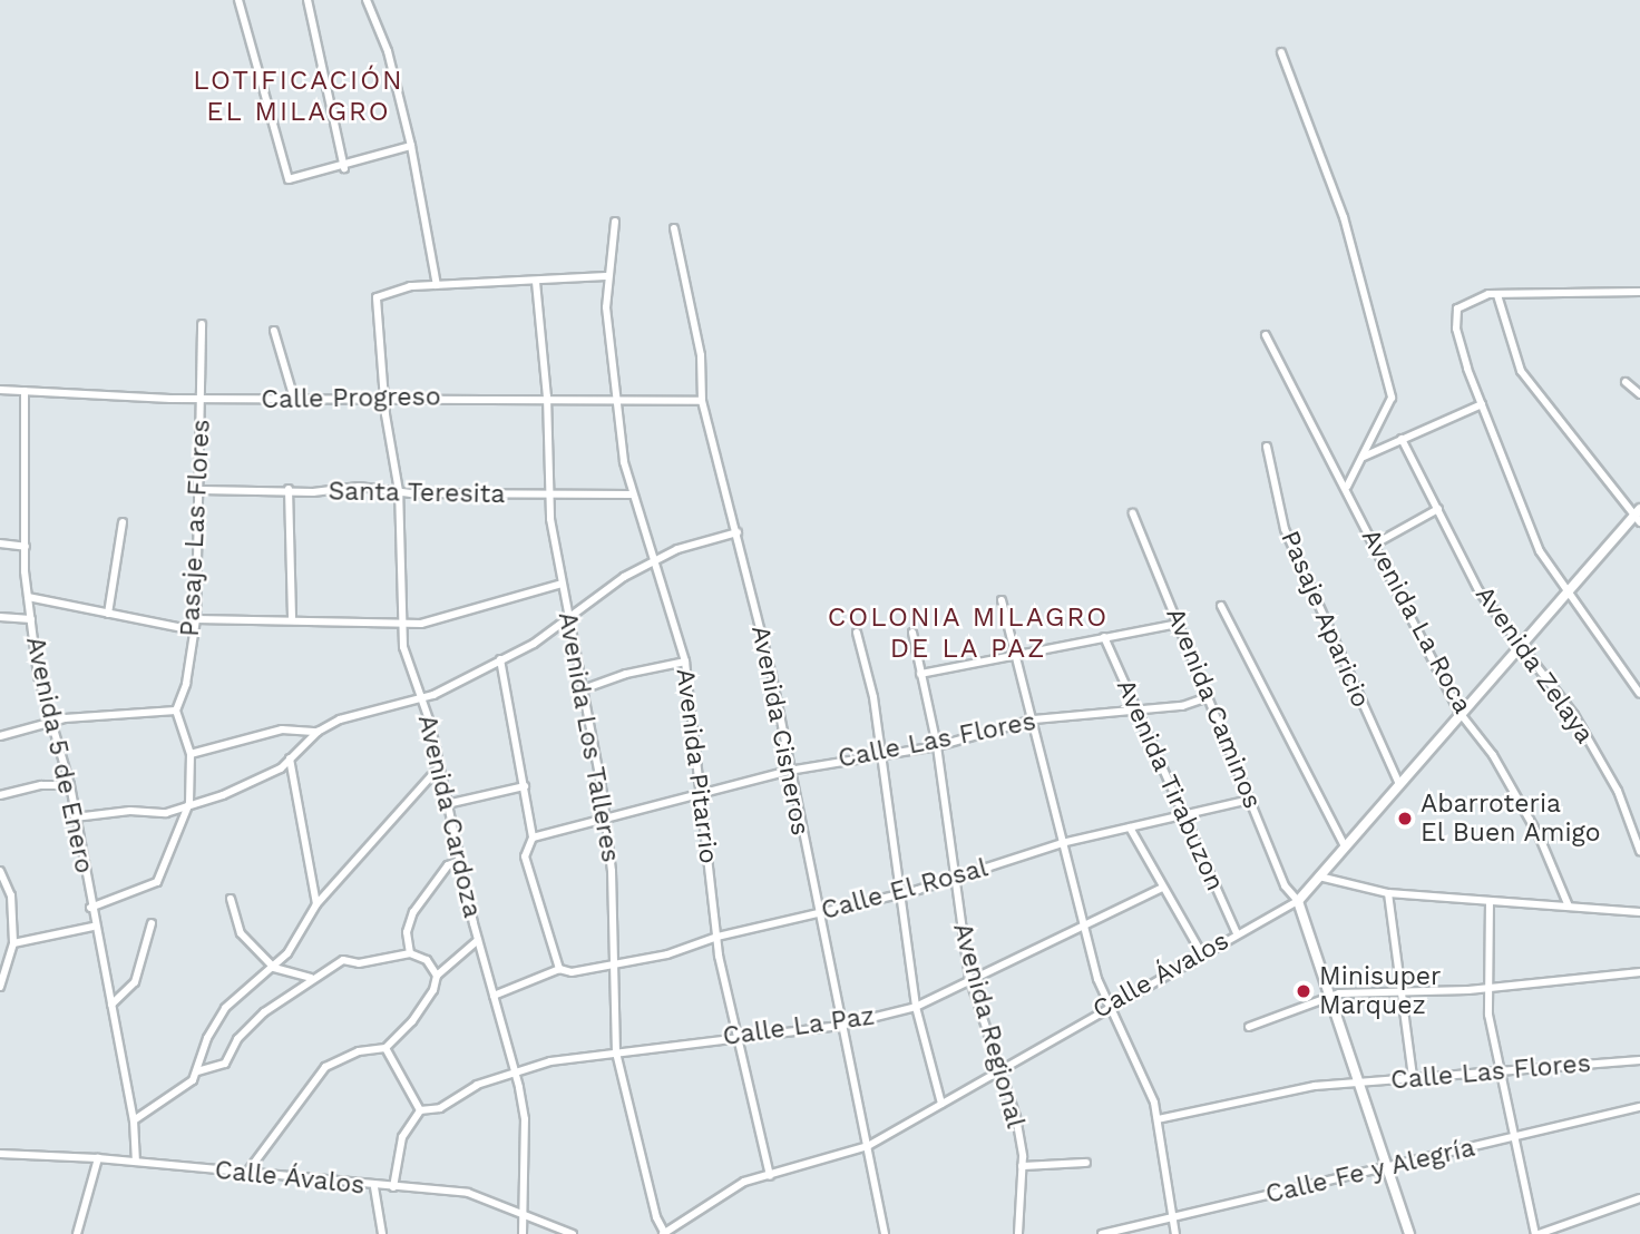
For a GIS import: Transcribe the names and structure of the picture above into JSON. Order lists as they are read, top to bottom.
{
  "streets": {
    "street": [
      "Calle Progreso",
      "Santa Teresita",
      "Pasaje Las Flores",
      "Pasaje Aparicio",
      "Avenida La Roca",
      "Avenida Zelaya",
      "Avenida Caminos",
      "Avenida Cisneros",
      "Avenida Los Talleres",
      "Calle Las Flores",
      "Avenida 5 de Enero",
      "Avenida Pitarrio",
      "Avenida Tirabuzon",
      "Avenida Cardoza",
      "Calle El Rosal",
      "Calle Ávalos",
      "Avenida Regional",
      "Calle La Paz",
      "Calle Fe y Alegría"
    ]
  },
  "crossings": [
    ["Calle Progreso", "Pasaje Las Flores"],
    ["Calle Progreso", "Avenida Cisneros"],
    ["Calle Progreso", "Avenida Los Talleres"],
    ["Calle Progreso", "Avenida 5 de Enero"],
    ["Calle Progreso", "Avenida Pitarrio"],
    ["Calle Progreso", "Avenida Cardoza"],
    ["Santa Teresita", "Pasaje Las Flores"],
    ["Santa Teresita", "Avenida Los Talleres"],
    ["Santa Teresita", "Avenida Pitarrio"],
    ["Santa Teresita", "Avenida Cardoza"],
    ["Pasaje Aparicio", "Calle Ávalos"],
    ["Avenida La Roca", "Calle Ávalos"],
    ["Avenida Zelaya", "Calle Ávalos"],
    ["Avenida Caminos", "Calle Las Flores"],
    ["Avenida Caminos", "Calle El Rosal"],
    ["Avenida Caminos", "Calle Ávalos"],
    ["Avenida Cisneros", "Calle Las Flores"],
    ["Avenida Cisneros", "Calle El Rosal"],
    ["Avenida Cisneros", "Calle Ávalos"],
    ["Avenida Cisneros", "Calle La Paz"],
    ["Avenida Los Talleres", "Calle Las Flores"],
    ["Avenida Los Talleres", "Calle El Rosal"],
    ["Avenida Los Talleres", "Calle Ávalos"],
    ["Avenida Los Talleres", "Calle La Paz"],
    ["Calle Las Flores", "Avenida Pitarrio"],
    ["Calle Las Flores", "Avenida Tirabuzon"],
    ["Calle Las Flores", "Avenida Regional"],
    ["Avenida 5 de Enero", "Calle Ávalos"],
    ["Avenida Pitarrio", "Calle El Rosal"],
    ["Avenida Pitarrio", "Calle Ávalos"],
    ["Avenida Pitarrio", "Calle La Paz"],
    ["Avenida Tirabuzon", "Calle El Rosal"],
    ["Avenida Tirabuzon", "Calle Ávalos"],
    ["Avenida Cardoza", "Calle El Rosal"],
    ["Avenida Cardoza", "Calle Ávalos"],
    ["Avenida Cardoza", "Calle La Paz"],
    ["Calle El Rosal", "Avenida Regional"],
    ["Calle Ávalos", "Avenida Regional"],
    ["Avenida Regional", "Calle La Paz"]
  ],
  "districts": ["LOTIFICACIÓN EL MILAGRO", "COLONIA MILAGRO DE LA PAZ"],
  "places": ["Abarroteria El Buen Amigo", "Minisuper Marquez"]
}
